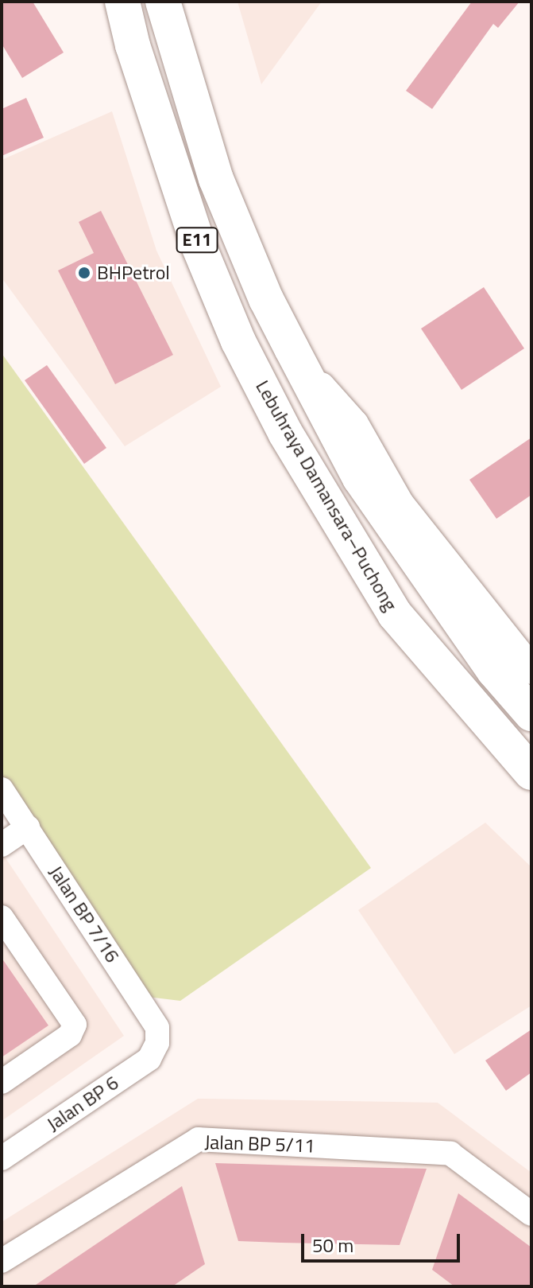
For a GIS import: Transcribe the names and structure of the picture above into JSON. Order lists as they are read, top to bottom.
{
  "streets": {
    "highway": ["E11", "Lebuhraya Damansara–Puchong"],
    "street": ["Jalan BP 7/16", "Jalan BP 6", "Jalan BP 5/11"]
  },
  "crossings": [
    ["Jalan BP 7/16", "Jalan BP 6"]
  ],
  "places": ["BHPetrol"],
  "scale_bar": "50 m"
}
